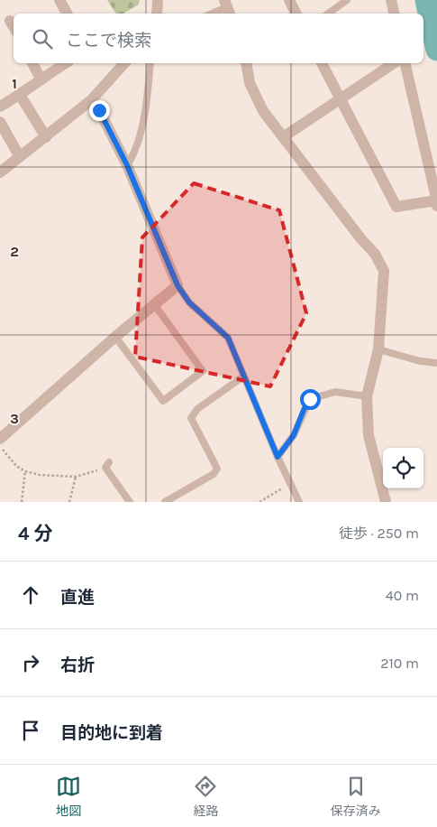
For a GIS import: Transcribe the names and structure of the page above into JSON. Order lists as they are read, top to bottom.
{
  "page": {
    "search": "ここで検索",
    "heading": ["4 分", "徒歩 · 250 m"],
    "list": [
      ["直進", "40 m"],
      ["右折", "210 m"],
      "目的地に到着"
    ],
    "nav": ["地図", "経路", "保存済み"]
  },
  "grid": {
    "rows": ["1", "2", "3"]
  }
}
